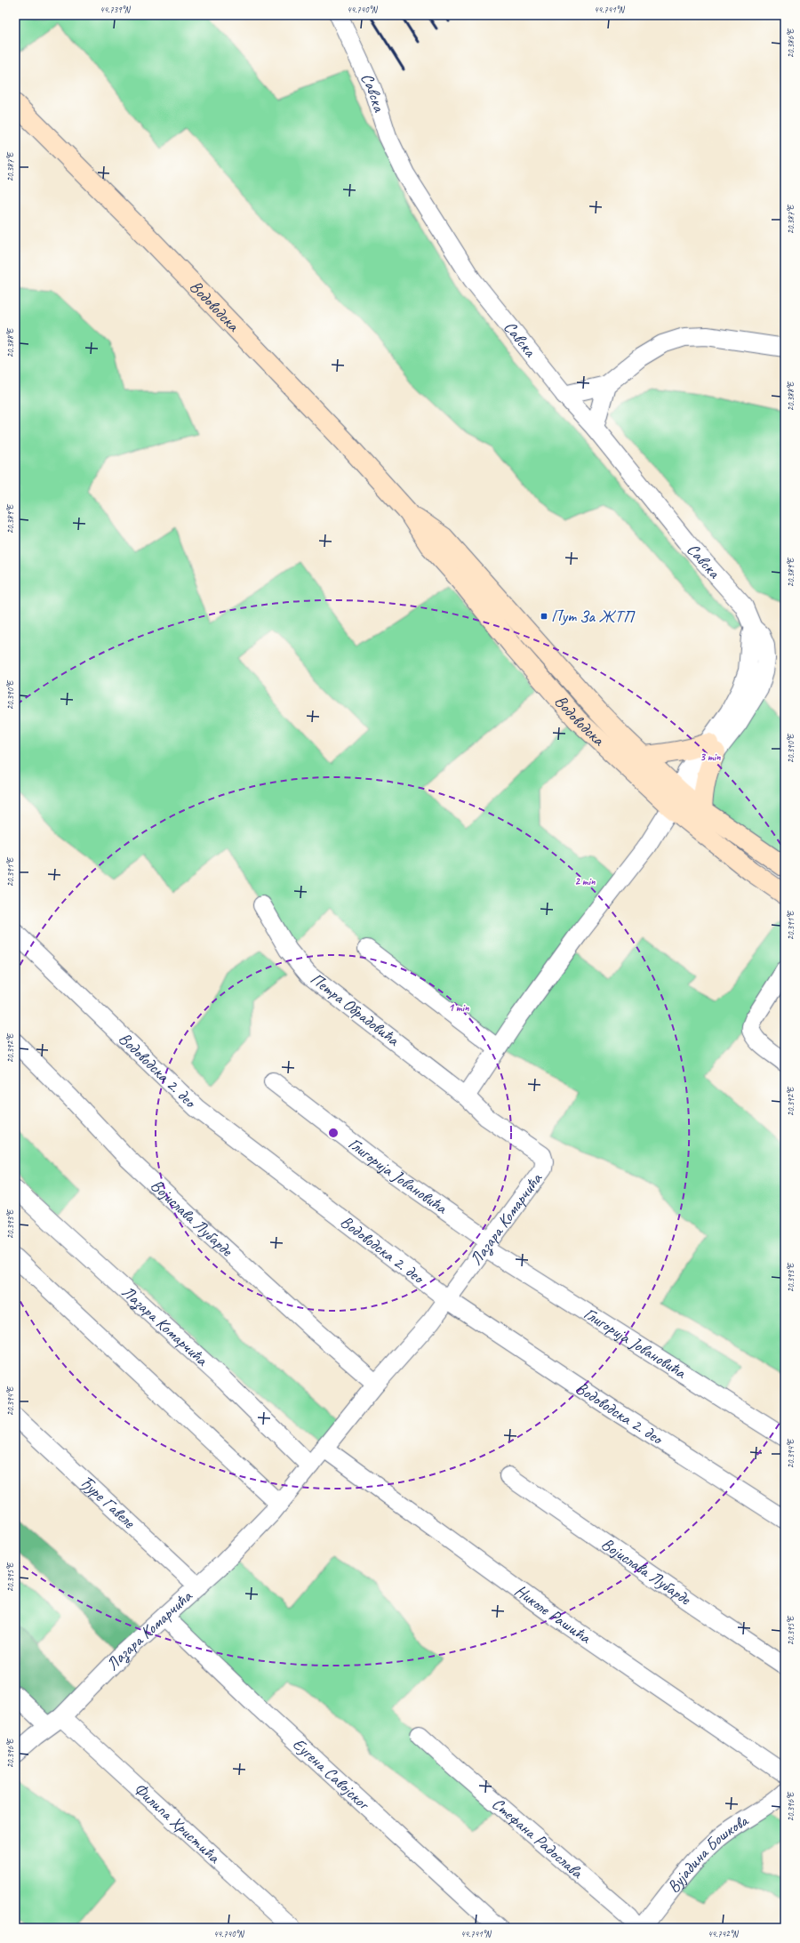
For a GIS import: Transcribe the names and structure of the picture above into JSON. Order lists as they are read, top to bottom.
{
  "streets": {
    "main road": ["Водоводска"],
    "street": [
      "Савска",
      "Петра Обрадовића",
      "Водоводска 2. део",
      "Глигорија Јовановића",
      "Војислава Лубарде",
      "Лазара Комарчића",
      "Ђуре Гавеле",
      "Николе Рашића",
      "Еугена Савојског",
      "Филипа Христића",
      "Стефана Радослава",
      "Вујадина Бошкова"
    ]
  },
  "crossings": [
    ["Савска", "Водоводска"],
    ["Петра Обрадовића", "Лазара Комарчића"],
    ["Водоводска 2. део", "Лазара Комарчића"],
    ["Глигорија Јовановића", "Лазара Комарчића"],
    ["Војислава Лубарде", "Лазара Комарчића"],
    ["Лазара Комарчића", "Ђуре Гавеле"],
    ["Лазара Комарчића", "Николе Рашића"],
    ["Лазара Комарчића", "Еугена Савојског"],
    ["Лазара Комарчића", "Филипа Христића"]
  ],
  "places": {
    "transit": ["Пут За ЖТП"]
  },
  "coordinates": [
    "44.739°N",
    "44.740°N",
    "44.741°N",
    "20.386°E",
    "20.387°E",
    "20.388°E",
    "20.389°E",
    "20.390°E",
    "20.391°E",
    "20.392°E",
    "20.393°E",
    "20.394°E",
    "20.395°E",
    "20.396°E",
    "44.742°N"
  ],
  "rings": ["3 min", "2 min", "1 min"]
}
